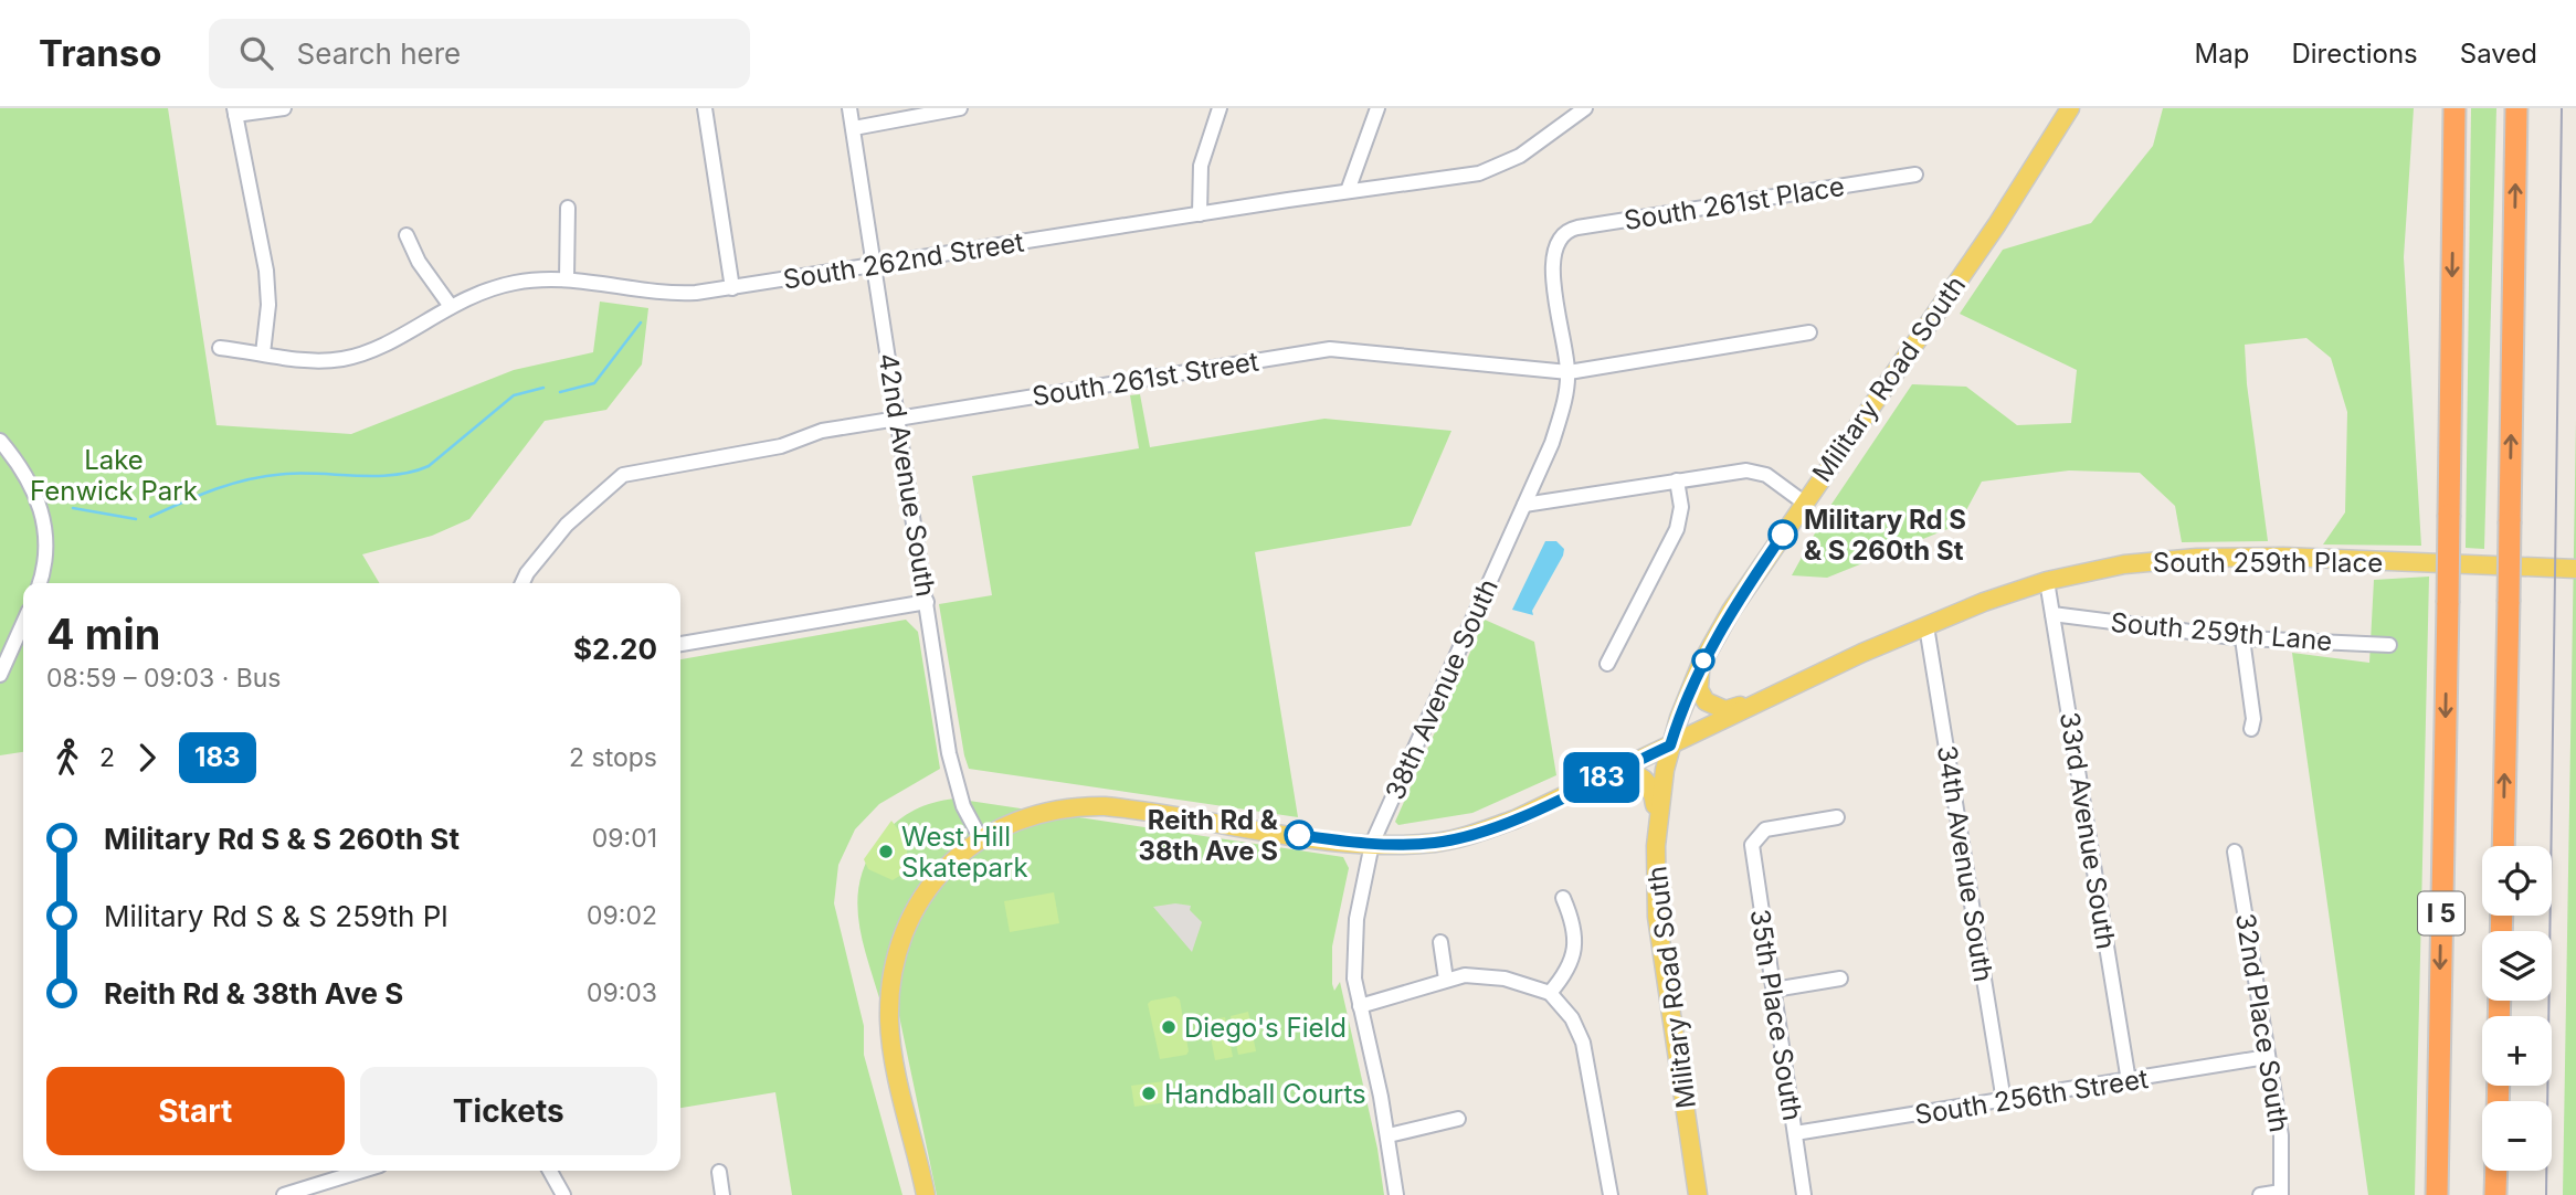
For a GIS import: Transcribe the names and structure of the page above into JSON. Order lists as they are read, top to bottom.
{
  "streets": {
    "highway": ["I 5"],
    "main road": ["Military Road South", "South 259th Place"],
    "street": [
      "South 261st Place",
      "South 262nd Street",
      "South 261st Street",
      "42nd Avenue South",
      "South 259th Lane",
      "38th Avenue South",
      "33rd Avenue South",
      "34th Avenue South",
      "35th Place South",
      "32nd Place South",
      "South 256th Street"
    ]
  },
  "crossings": [
    ["South 261st Place", "South 261st Street"],
    ["South 261st Place", "38th Avenue South"],
    ["South 262nd Street", "42nd Avenue South"],
    ["South 261st Street", "42nd Avenue South"],
    ["South 261st Street", "38th Avenue South"],
    ["Military Road South", "South 259th Place"],
    ["42nd Avenue South", "South 259th Place"],
    ["South 259th Place", "38th Avenue South"],
    ["South 259th Place", "33rd Avenue South"],
    ["South 259th Place", "34th Avenue South"],
    ["South 259th Lane", "33rd Avenue South"],
    ["33rd Avenue South", "South 256th Street"],
    ["34th Avenue South", "South 256th Street"],
    ["35th Place South", "South 256th Street"],
    ["32nd Place South", "South 256th Street"]
  ],
  "parks": ["Lake Fenwick Park"],
  "places": [
    "Military Rd S & S 260th St",
    "Reith Rd & 38th Ave S",
    "West Hill Skatepark",
    "Diego's Field",
    "Handball Courts"
  ],
  "lines": ["bus line 183"],
  "page": {
    "header": "Transo",
    "search": "Search here",
    "nav": ["Map", "Directions", "Saved"],
    "on_map": "183",
    "heading": ["4 min", "08:59 – 09:03 · Bus", "$2.20"],
    "legs": ["2", "183", "2 stops"],
    "list": [
      {
        "name": "Military Rd S & S 260th St",
        "value": "09:01"
      },
      {
        "name": "Military Rd S & S 259th Pl",
        "value": "09:02"
      },
      {
        "name": "Reith Rd & 38th Ave S",
        "value": "09:03"
      }
    ],
    "map_buttons": ["+", "−"],
    "buttons": ["Start", "Tickets"]
  }
}
